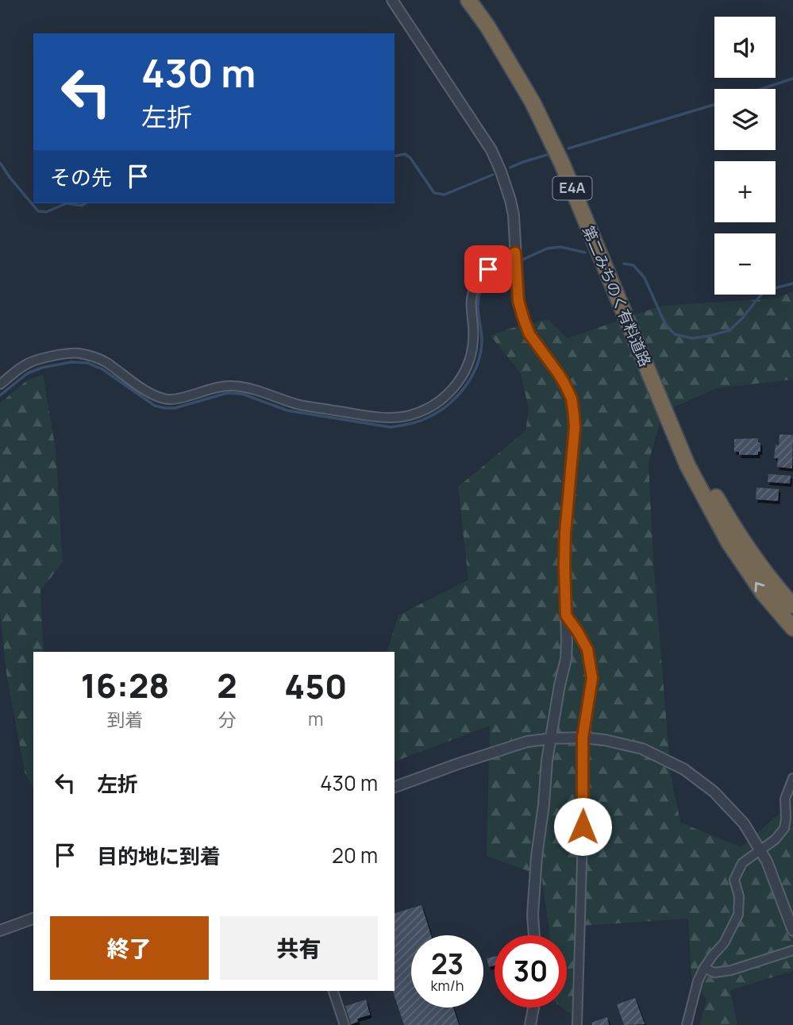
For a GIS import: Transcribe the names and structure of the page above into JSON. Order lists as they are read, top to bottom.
{
  "streets": {
    "highway": ["E4A", "第二みちのく有料道路"]
  },
  "page": {
    "map_buttons": ["+", "−"],
    "turn": ["430 m", "左折"],
    "then": "その先",
    "eta": [
      "16:28",
      "到着",
      "2",
      "分",
      "450",
      "m"
    ],
    "list": [
      {
        "name": "左折",
        "value": "430 m"
      },
      {
        "name": "目的地に到着",
        "value": "20 m"
      }
    ],
    "buttons": ["終了", "共有"],
    "speed": "23 km/h",
    "limit": "30"
  }
}
